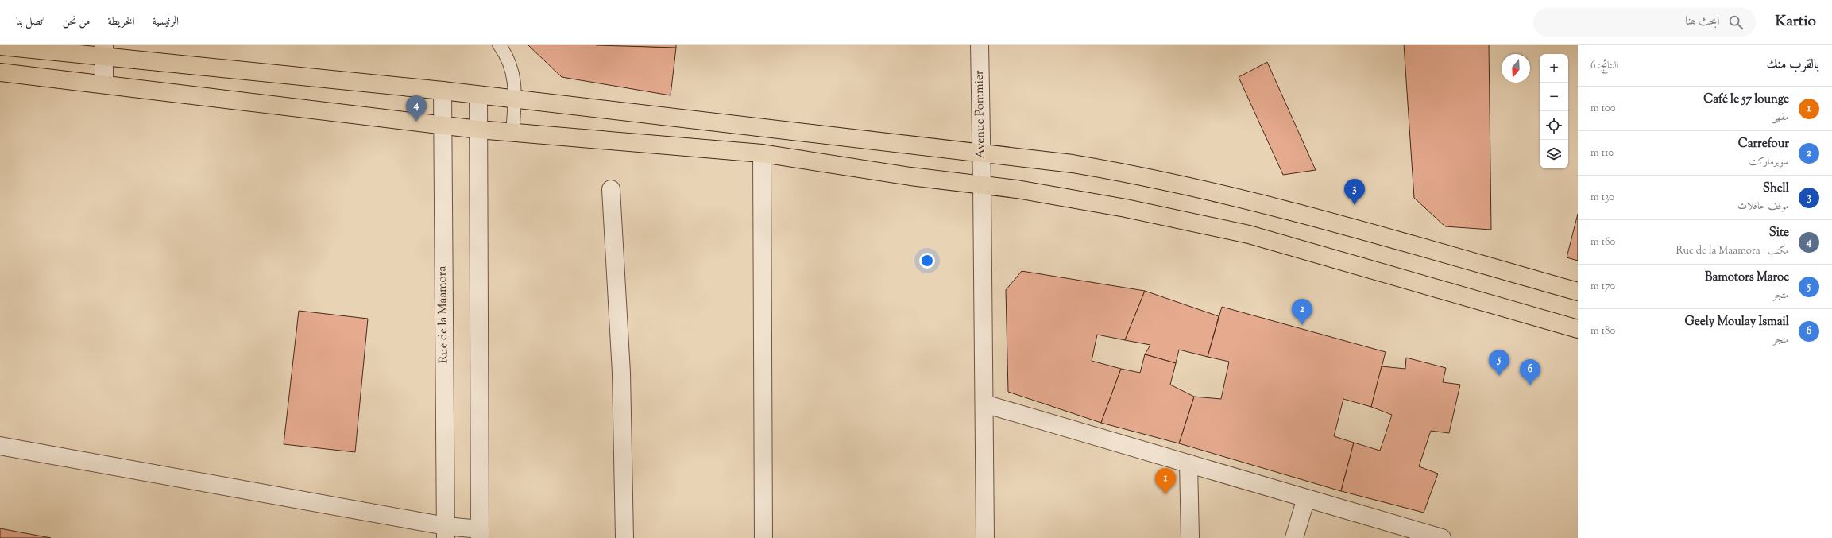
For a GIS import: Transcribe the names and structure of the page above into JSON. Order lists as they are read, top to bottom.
{
  "streets": {
    "street": ["Avenue Pommier", "Rue de la Maamora"]
  },
  "north": "bottom",
  "page": {
    "header": "Kartio",
    "search": "ابحث هنا",
    "nav": [
      "الرئيسية",
      "الخريطة",
      "من نحن",
      "اتصل بنا"
    ],
    "heading": ["بالقرب منك", "النتائج: 6"],
    "map_buttons": ["+", "−"],
    "list": [
      {
        "mark": "1",
        "name": "Café le 57 lounge",
        "note": "مقهى",
        "value": "100 m"
      },
      {
        "mark": "2",
        "name": "Carrefour",
        "note": "سوبرماركت",
        "value": "110 m"
      },
      {
        "mark": "3",
        "name": "Shell",
        "note": "موقف حافلات",
        "value": "130 m"
      },
      {
        "mark": "4",
        "name": "Site",
        "note": "مكتب · Rue de la Maamora",
        "value": "160 m"
      },
      {
        "mark": "5",
        "name": "Bamotors Maroc",
        "note": "متجر",
        "value": "170 m"
      },
      {
        "mark": "6",
        "name": "Geely Moulay Ismail",
        "note": "متجر",
        "value": "180 m"
      }
    ],
    "pins": [
      "4",
      "3",
      "2",
      "5",
      "6",
      "1"
    ]
  }
}
